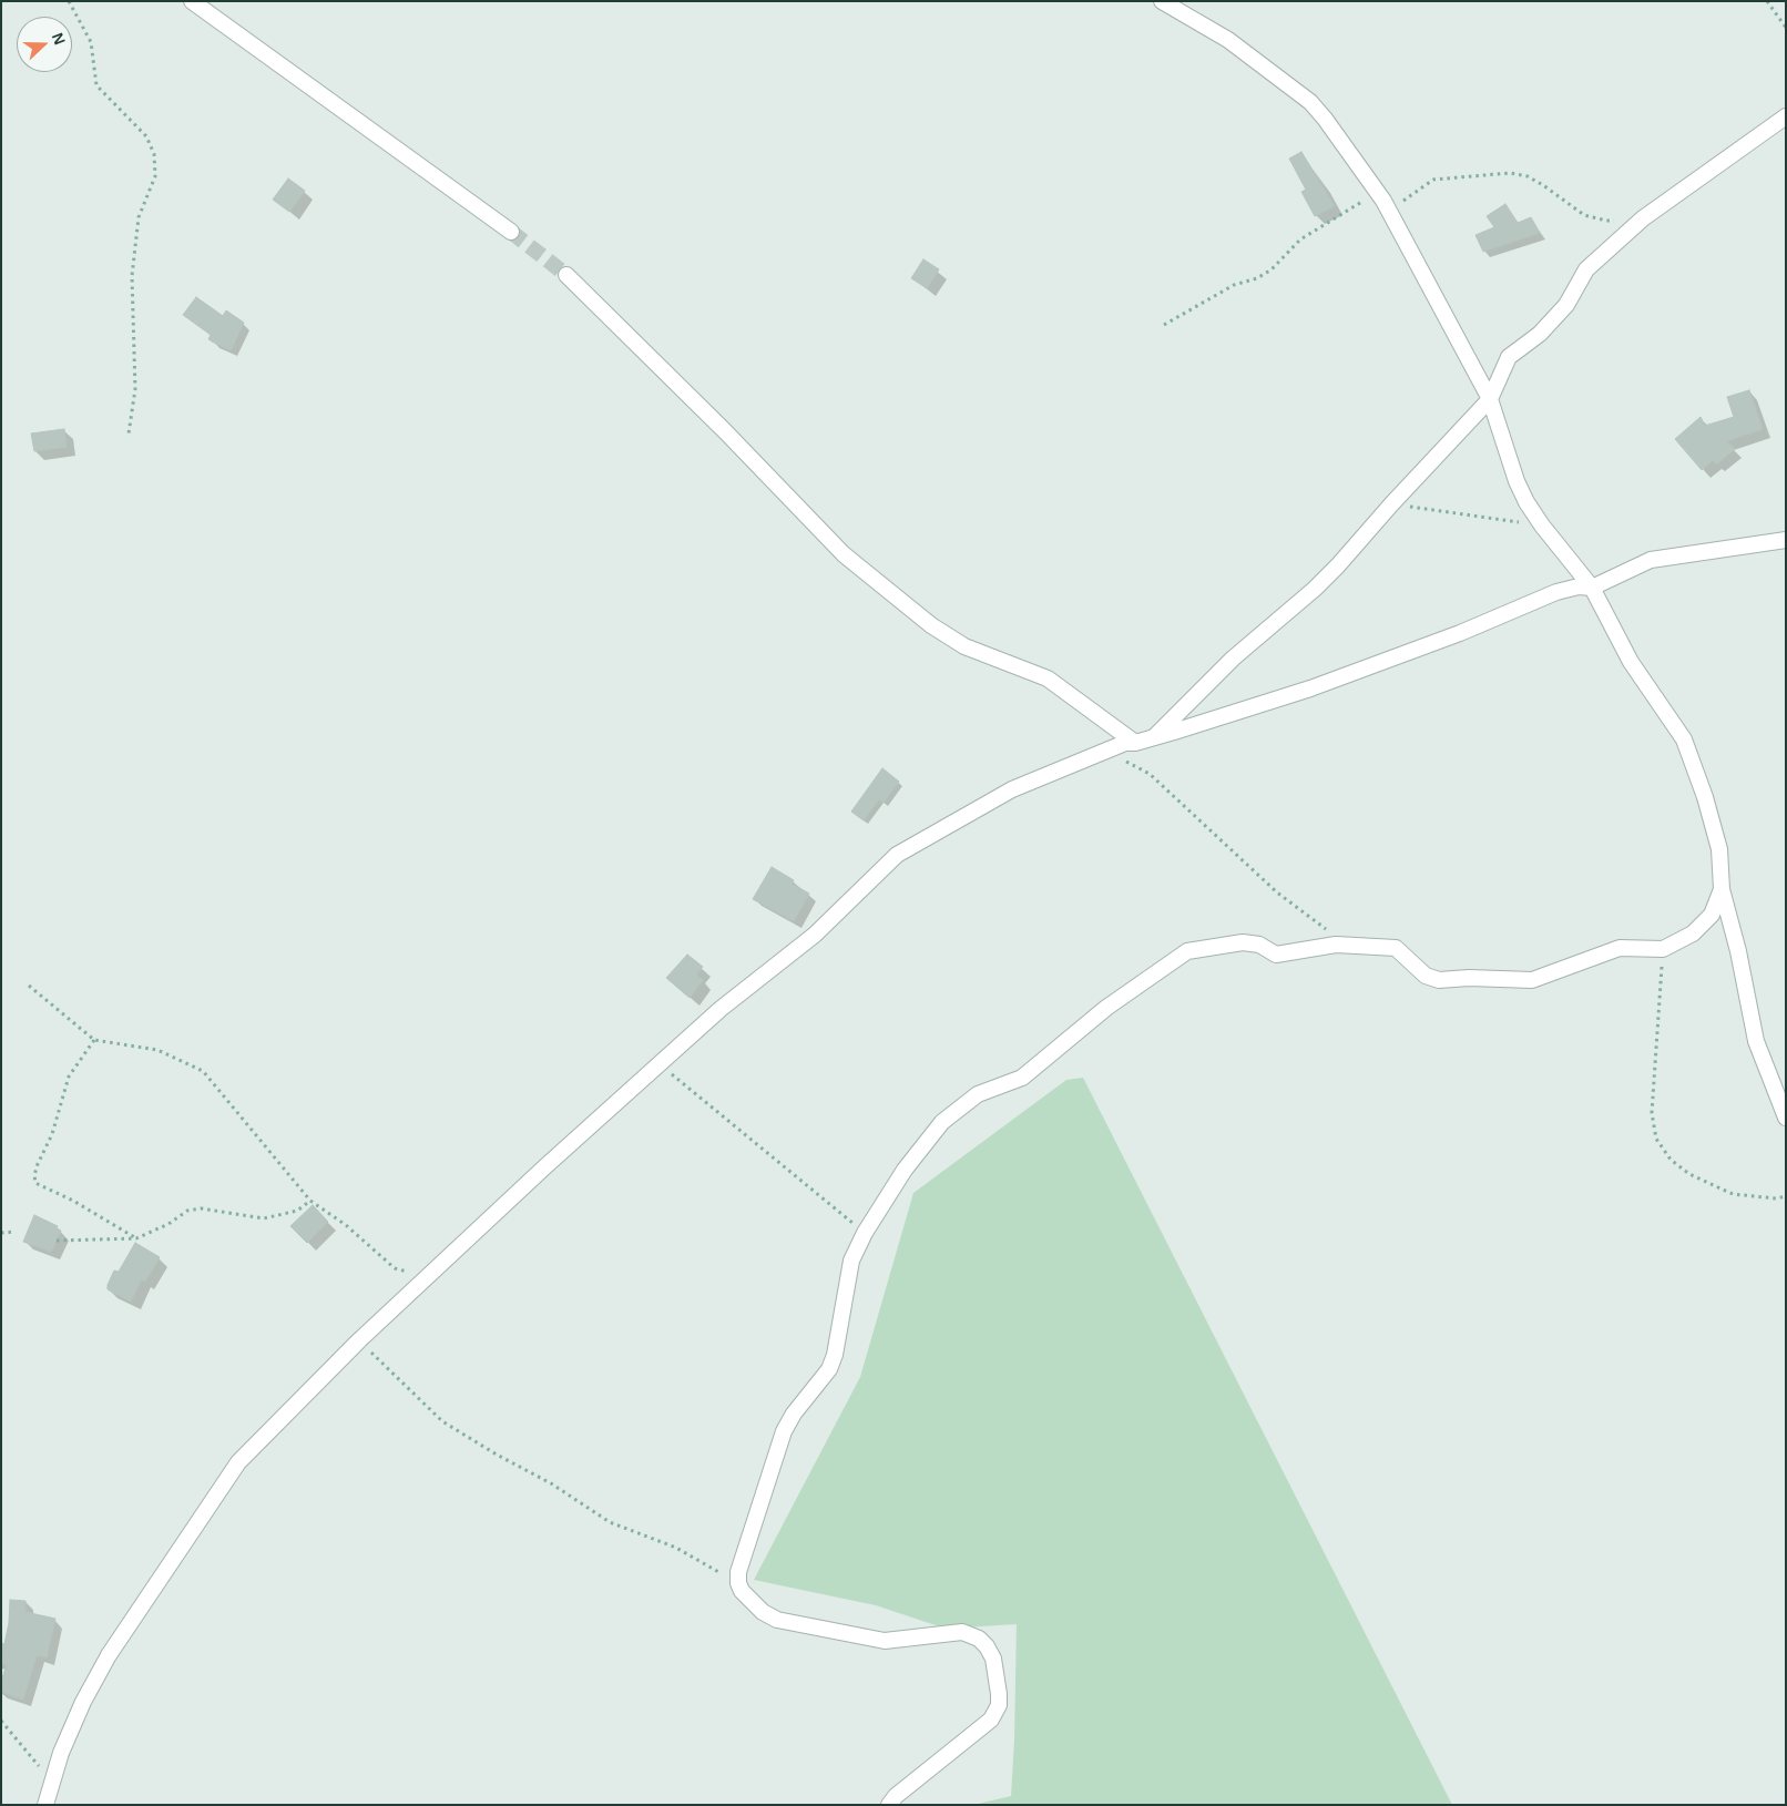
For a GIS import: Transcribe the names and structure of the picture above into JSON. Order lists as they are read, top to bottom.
{
  "north": "right"
}
